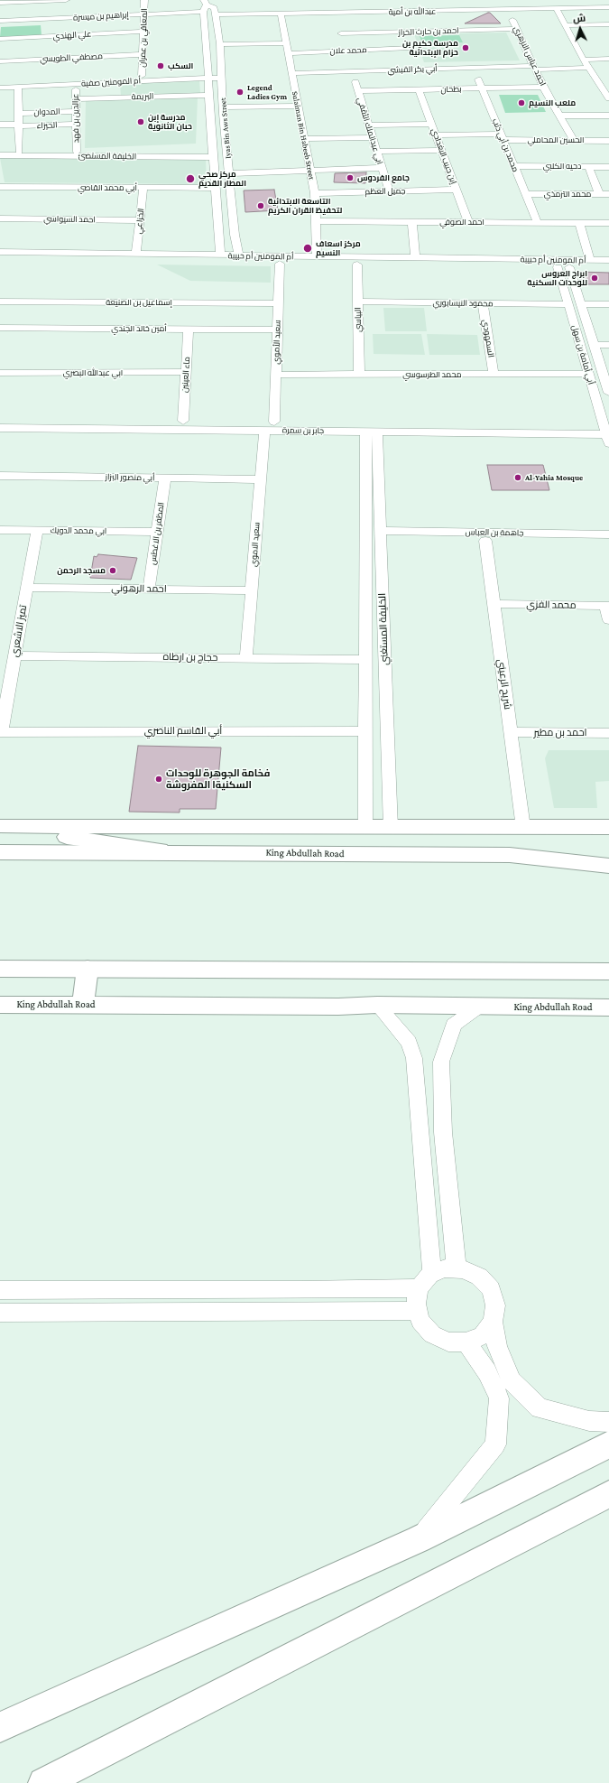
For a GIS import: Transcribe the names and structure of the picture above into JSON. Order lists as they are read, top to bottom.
{
  "streets": {
    "main road": ["King Abdullah Road"],
    "street": [
      "عبدالله بن أمية",
      "إبراهيم بن ميسرة",
      "احمد بن حارث الخراز",
      "علي الهندي",
      "المعاقي بن عمران",
      "محمد علان",
      "احمد عباس الازهري",
      "مصطفي الطويسي",
      "أبي بكر القبشي",
      "أم المومنين صفية",
      "بطحان",
      "البريمة",
      "المدوان",
      "عزالدين بن فهد",
      "الحيزاء",
      "Iyas Bin Aws Street",
      "ابي عبدالملك الثقفي",
      "Sulaiman Bin Habeeb Street",
      "الحسين المحاملي",
      "محمد بن أبي ذئب",
      "الخليفة المستضئ",
      "إبن حبيب البغدادي",
      "دحيه الكلبي",
      "أبي محمد القاصي",
      "جميل العظم",
      "محمد الترمذي",
      "احمد السيواسي",
      "الخزاعي",
      "احمد الصوفي",
      "أم المومنين أم حبيبة",
      "إسماعيل بن الصنيعة",
      "محمود النيسابوري",
      "البياسي",
      "أمين خالد الجندي",
      "السمهودي",
      "سعيد الأموي",
      "أبي أمامة بن سهل",
      "ابي عبدالله البصري",
      "ماء العينين",
      "محمد الطرسوسي",
      "جابر بن سمرة",
      "أبي منصور البزاز",
      "ابي محمد الدويك",
      "جاهمة بن العباس",
      "المظفر بن الاغطس",
      "سعيد الاموي",
      "احمد الرهوني",
      "محمد الفزي",
      "الخليفة المستغني",
      "تميز الاشعري",
      "حجاج بن ارطاه",
      "شريح الرعيني",
      "أبي القاسم الناصري",
      "احمد بن مطير"
    ]
  },
  "crossings": [
    ["عبدالله بن أمية", "احمد بن حارث الخراز"],
    ["عبدالله بن أمية", "احمد عباس الازهري"],
    ["عبدالله بن أمية", "Iyas Bin Aws Street"],
    ["عبدالله بن أمية", "Sulaiman Bin Habeeb Street"],
    ["إبراهيم بن ميسرة", "المعاقي بن عمران"],
    ["إبراهيم بن ميسرة", "Iyas Bin Aws Street"],
    ["احمد بن حارث الخراز", "محمد علان"],
    ["احمد بن حارث الخراز", "احمد عباس الازهري"],
    ["علي الهندي", "المعاقي بن عمران"],
    ["المعاقي بن عمران", "مصطفي الطويسي"],
    ["المعاقي بن عمران", "أم المومنين صفية"],
    ["محمد علان", "Sulaiman Bin Habeeb Street"],
    ["احمد عباس الازهري", "أبي بكر القبشي"],
    ["احمد عباس الازهري", "بطحان"],
    ["احمد عباس الازهري", "الحسين المحاملي"],
    ["أبي بكر القبشي", "ابي عبدالملك الثقفي"],
    ["أبي بكر القبشي", "Sulaiman Bin Habeeb Street"],
    ["أبي بكر القبشي", "محمد بن أبي ذئب"],
    ["أم المومنين صفية", "عزالدين بن فهد"],
    ["أم المومنين صفية", "Iyas Bin Aws Street"],
    ["بطحان", "ابي عبدالملك الثقفي"],
    ["بطحان", "محمد بن أبي ذئب"],
    ["بطحان", "إبن حبيب البغدادي"],
    ["البريمة", "عزالدين بن فهد"],
    ["البريمة", "Iyas Bin Aws Street"],
    ["المدوان", "عزالدين بن فهد"],
    ["عزالدين بن فهد", "الحيزاء"],
    ["عزالدين بن فهد", "الخليفة المستضئ"],
    ["Iyas Bin Aws Street", "الخليفة المستضئ"],
    ["Iyas Bin Aws Street", "أبي محمد القاصي"],
    ["Iyas Bin Aws Street", "أم المومنين أم حبيبة"],
    ["ابي عبدالملك الثقفي", "جميل العظم"],
    ["Sulaiman Bin Habeeb Street", "جميل العظم"],
    ["Sulaiman Bin Habeeb Street", "احمد الصوفي"],
    ["Sulaiman Bin Habeeb Street", "أم المومنين أم حبيبة"],
    ["الحسين المحاملي", "محمد بن أبي ذئب"],
    ["الحسين المحاملي", "إبن حبيب البغدادي"],
    ["محمد بن أبي ذئب", "دحيه الكلبي"],
    ["محمد بن أبي ذئب", "محمد الترمذي"],
    ["محمد بن أبي ذئب", "احمد الصوفي"],
    ["إبن حبيب البغدادي", "جميل العظم"],
    ["إبن حبيب البغدادي", "احمد الصوفي"],
    ["أبي محمد القاصي", "الخزاعي"],
    ["احمد السيواسي", "الخزاعي"],
    ["الخزاعي", "أم المومنين أم حبيبة"],
    ["أم المومنين أم حبيبة", "البياسي"],
    ["أم المومنين أم حبيبة", "سعيد الأموي"],
    ["أم المومنين أم حبيبة", "أبي أمامة بن سهل"],
    ["إسماعيل بن الصنيعة", "سعيد الأموي"],
    ["محمود النيسابوري", "البياسي"],
    ["محمود النيسابوري", "السمهودي"],
    ["محمود النيسابوري", "أبي أمامة بن سهل"],
    ["البياسي", "محمد الطرسوسي"],
    ["أمين خالد الجندي", "سعيد الأموي"],
    ["أمين خالد الجندي", "ماء العينين"],
    ["السمهودي", "محمد الطرسوسي"],
    ["سعيد الأموي", "محمد الطرسوسي"],
    ["سعيد الأموي", "جابر بن سمرة"],
    ["أبي أمامة بن سهل", "محمد الطرسوسي"],
    ["أبي أمامة بن سهل", "جابر بن سمرة"],
    ["ابي عبدالله البصري", "ماء العينين"],
    ["ماء العينين", "جابر بن سمرة"],
    ["جابر بن سمرة", "سعيد الاموي"],
    ["جابر بن سمرة", "الخليفة المستغني"],
    ["أبي منصور البزاز", "المظفر بن الاغطس"],
    ["أبي منصور البزاز", "سعيد الاموي"],
    ["ابي محمد الدويك", "المظفر بن الاغطس"],
    ["ابي محمد الدويك", "تميز الاشعري"],
    ["جاهمة بن العباس", "الخليفة المستغني"],
    ["جاهمة بن العباس", "شريح الرعيني"],
    ["المظفر بن الاغطس", "احمد الرهوني"],
    ["سعيد الاموي", "احمد الرهوني"],
    ["سعيد الاموي", "حجاج بن ارطاه"],
    ["احمد الرهوني", "تميز الاشعري"],
    ["محمد الفزي", "شريح الرعيني"],
    ["الخليفة المستغني", "حجاج بن ارطاه"],
    ["الخليفة المستغني", "أبي القاسم الناصري"],
    ["تميز الاشعري", "حجاج بن ارطاه"],
    ["تميز الاشعري", "أبي القاسم الناصري"],
    ["شريح الرعيني", "احمد بن مطير"]
  ],
  "places": [
    "مدرسة حكيم بن حزام الإبتدائية",
    "السكب",
    "Legend Ladies Gym",
    "ملعب النسيم",
    "مدرسة إبن حبان الثانوية",
    "جامع الفردوس",
    "مركز صحي المطار القديم",
    "التاسعة الابتدائية لتحفيظ القران الكريم",
    "مركز اسعاف النسيم",
    "ابراج العروس للوحدات السكنية",
    "Al-Yahia Mosque",
    "مسجد الرحمن",
    "فخامة الجوهرة للوحدات السكنيةا المفروشة"
  ],
  "north": "top"
}
